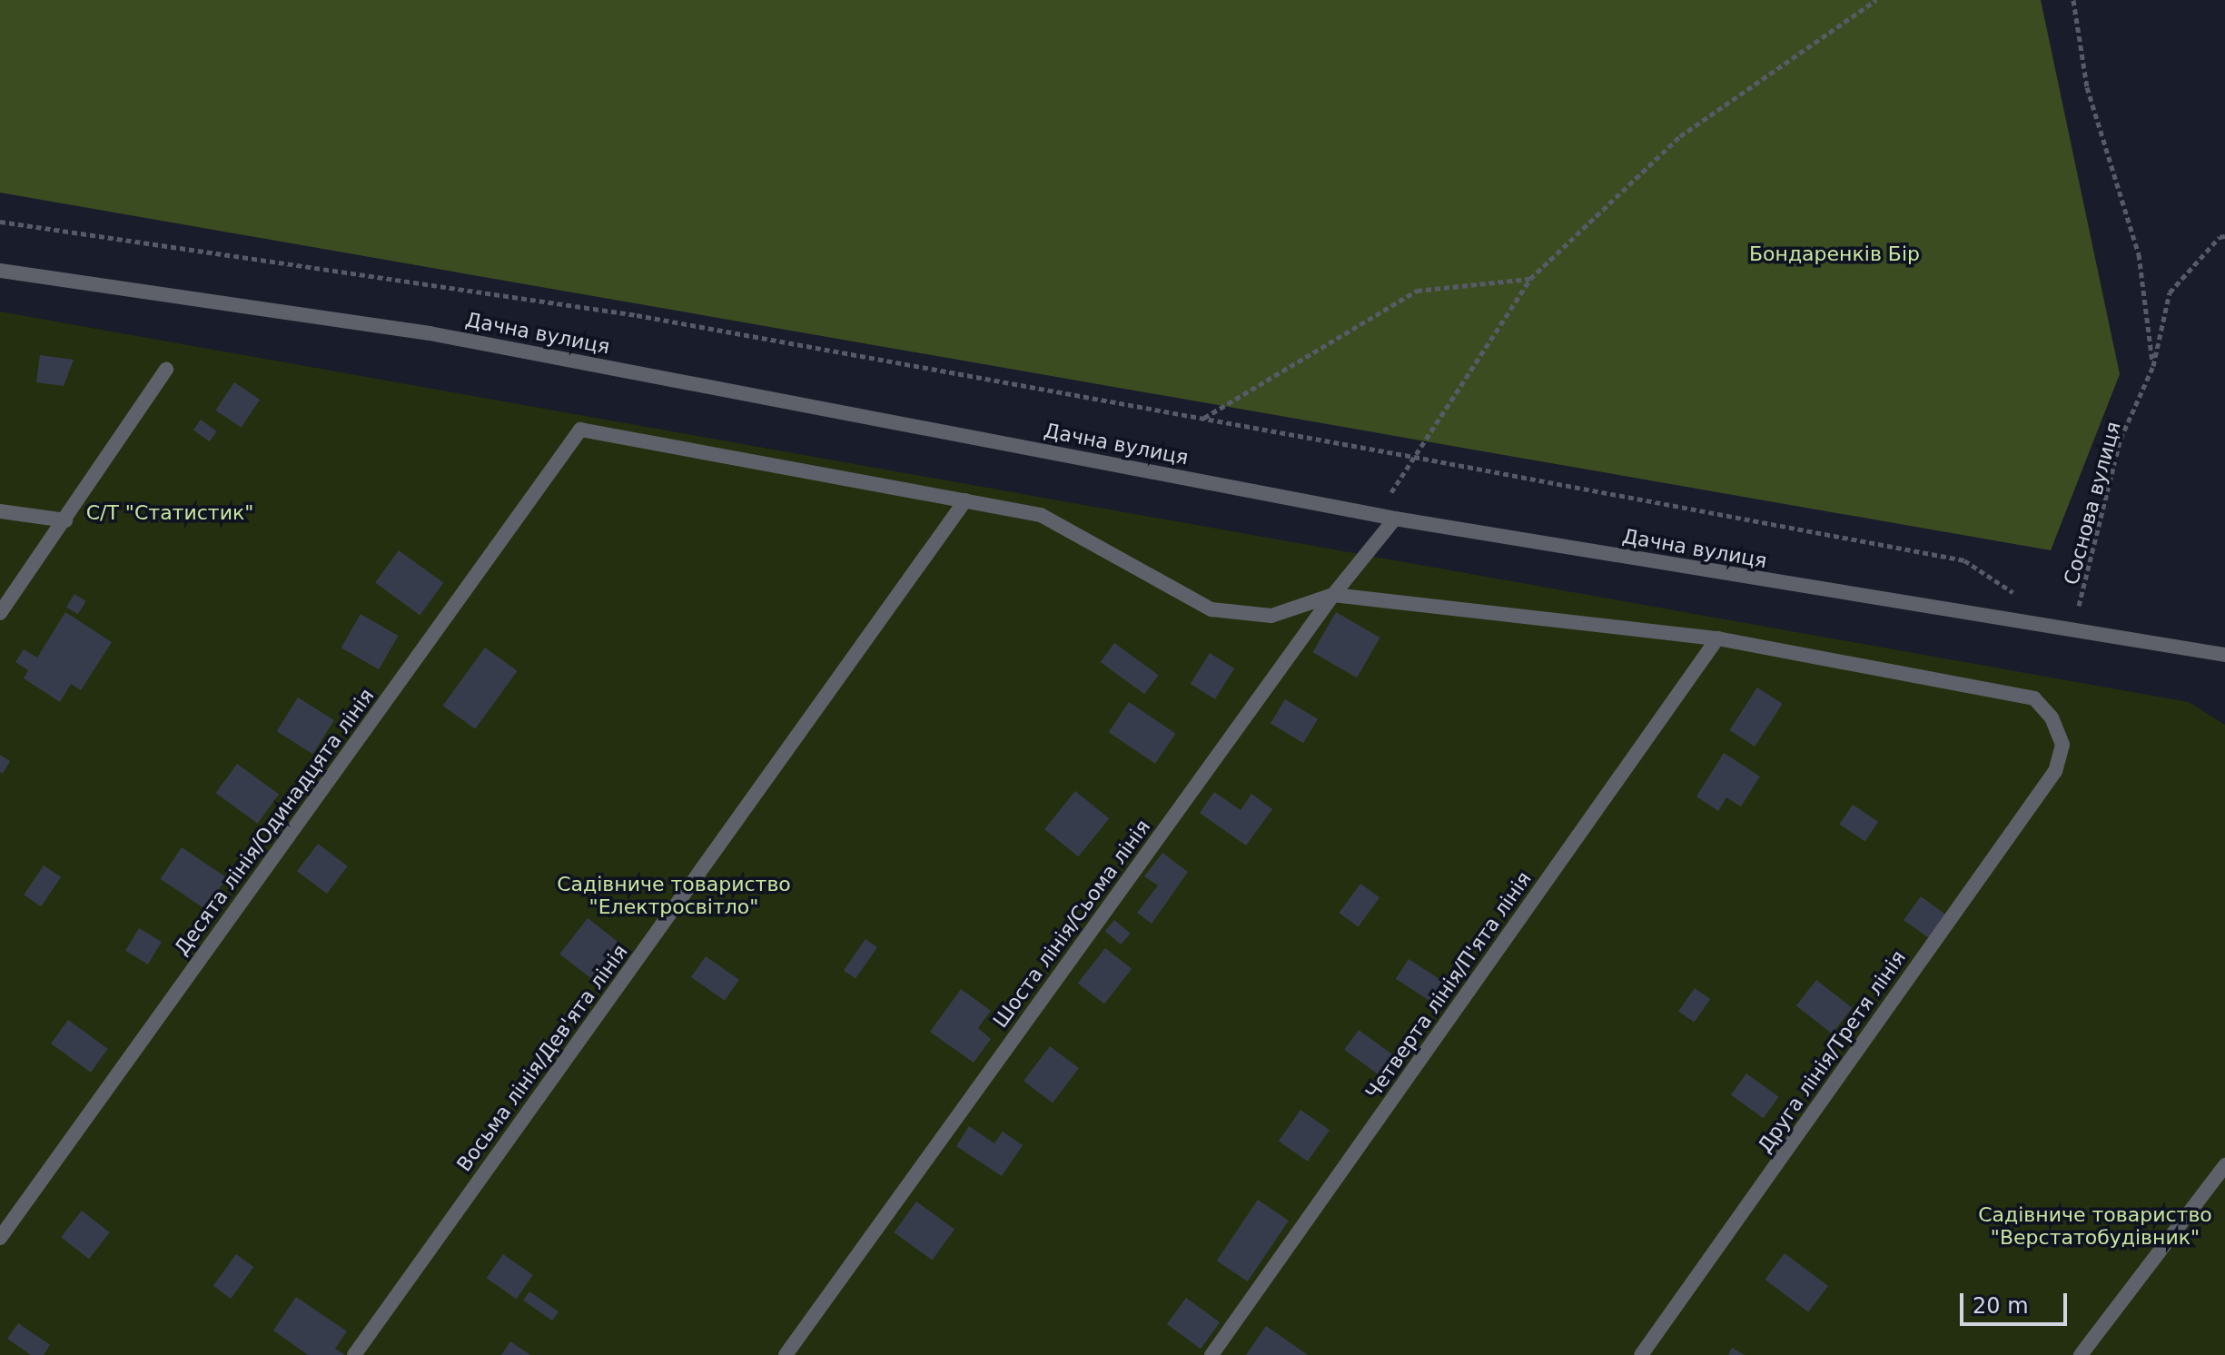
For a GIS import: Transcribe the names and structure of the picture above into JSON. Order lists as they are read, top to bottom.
{
  "streets": {
    "street": [
      "Дачна вулиця",
      "Десята лінія/Одинадцята лінія",
      "Шоста лінія/Сьома лінія",
      "Четверта лінія/П'ята лінія",
      "Друга лінія/Третя лінія",
      "Восьма лінія/Дев'ята лінія"
    ],
    "path": ["Соснова вулиця"]
  },
  "crossings": [
    ["Дачна вулиця", "Соснова вулиця"],
    ["Дачна вулиця", "Шоста лінія/Сьома лінія"],
    ["Десята лінія/Одинадцята лінія", "Восьма лінія/Дев'ята лінія"],
    ["Четверта лінія/П'ята лінія", "Друга лінія/Третя лінія"]
  ],
  "parks": [
    "Бондаренків Бір",
    "С/Т \"Статистик\"",
    "Садівниче товариство \"Електросвітло\"",
    "Садівниче товариство \"Верстатобудівник\""
  ],
  "scale_bar": "20 m"
}
